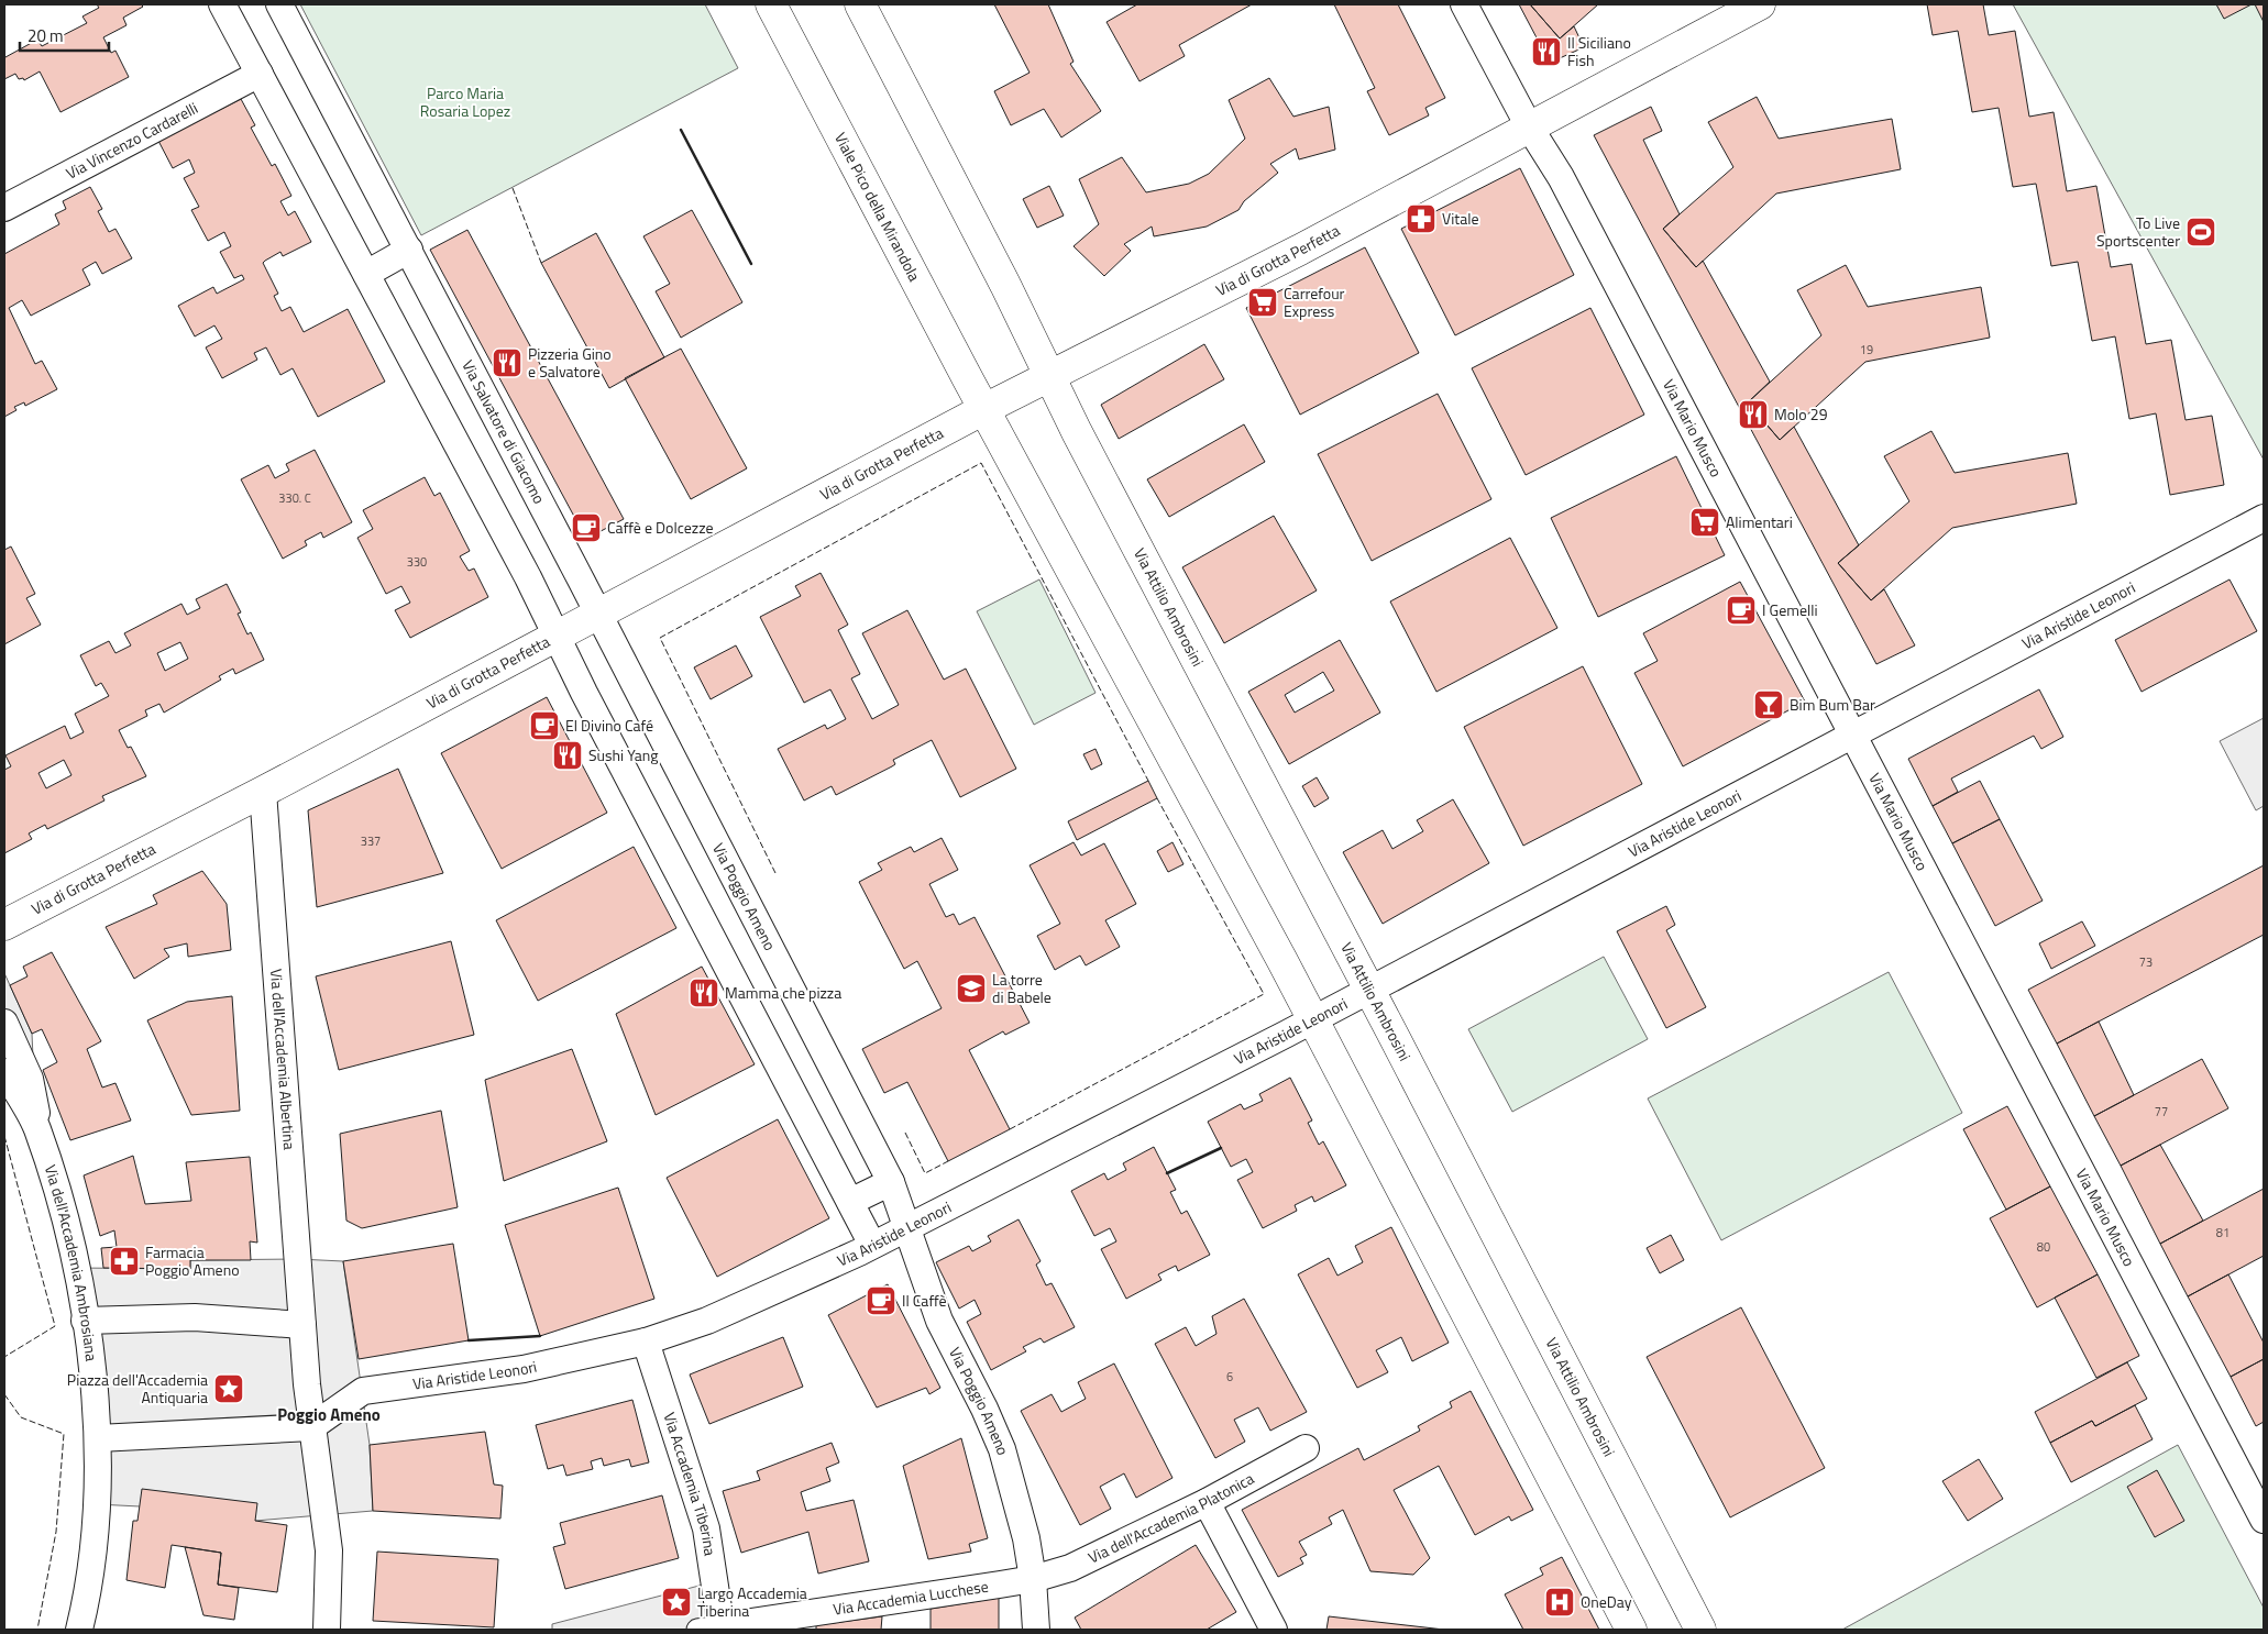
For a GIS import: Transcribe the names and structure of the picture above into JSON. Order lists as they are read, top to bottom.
{
  "streets": {
    "street": [
      "Via Vincenzo Cardarelli",
      "Viale Pico della Mirandola",
      "Via di Grotta Perfetta",
      "Via Mario Musco",
      "Via Salvatore di Giacomo",
      "Via Attilio Ambrosini",
      "Via Aristide Leonori",
      "Via Poggio Ameno",
      "Via dell'Accademia Albertina",
      "Via dell'Accademia Ambrosiana",
      "Via Accademia Tiberina",
      "Via dell'Accademia Platonica",
      "Via Accademia Lucchese"
    ]
  },
  "crossings": [
    ["Viale Pico della Mirandola", "Via di Grotta Perfetta"],
    ["Via di Grotta Perfetta", "Via Mario Musco"],
    ["Via di Grotta Perfetta", "Via Salvatore di Giacomo"],
    ["Via di Grotta Perfetta", "Via Attilio Ambrosini"],
    ["Via di Grotta Perfetta", "Via Poggio Ameno"],
    ["Via di Grotta Perfetta", "Via dell'Accademia Albertina"],
    ["Via Mario Musco", "Via Aristide Leonori"],
    ["Via Salvatore di Giacomo", "Via Poggio Ameno"],
    ["Via Attilio Ambrosini", "Via Aristide Leonori"],
    ["Via Aristide Leonori", "Via Poggio Ameno"],
    ["Via Aristide Leonori", "Via dell'Accademia Albertina"],
    ["Via Aristide Leonori", "Via Accademia Tiberina"],
    ["Via Poggio Ameno", "Via dell'Accademia Platonica"],
    ["Via Poggio Ameno", "Via Accademia Lucchese"],
    ["Via Accademia Tiberina", "Via Accademia Lucchese"],
    ["Via dell'Accademia Platonica", "Via Accademia Lucchese"]
  ],
  "districts": ["Poggio Ameno"],
  "parks": ["Parco Maria Rosaria Lopez"],
  "places": {
    "restaurant": [
      "Il Siciliano Fish",
      "Pizzeria Gino e Salvatore",
      "Molo 29",
      "Sushi Yang",
      "Mamma che pizza"
    ],
    "pharmacy": ["Vitale", "Farmacia Poggio Ameno"],
    "sports": ["To Live Sportscenter"],
    "supermarket": ["Carrefour Express", "Alimentari"],
    "cafe": [
      "Caffè e Dolcezze",
      "I Gemelli",
      "El Divino Café",
      "Il Caffè"
    ],
    "bar": ["Bim Bum Bar"],
    "school or university": ["La torre di Babele"],
    "place": ["Piazza dell'Accademia Antiquaria", "Largo Accademia Tiberina"],
    "hospital": ["OneDay"]
  },
  "house_numbers": [
    "19",
    "330. C",
    "330",
    "337",
    "73",
    "77",
    "81",
    "80",
    "6"
  ],
  "scale_bar": "20 m"
}
